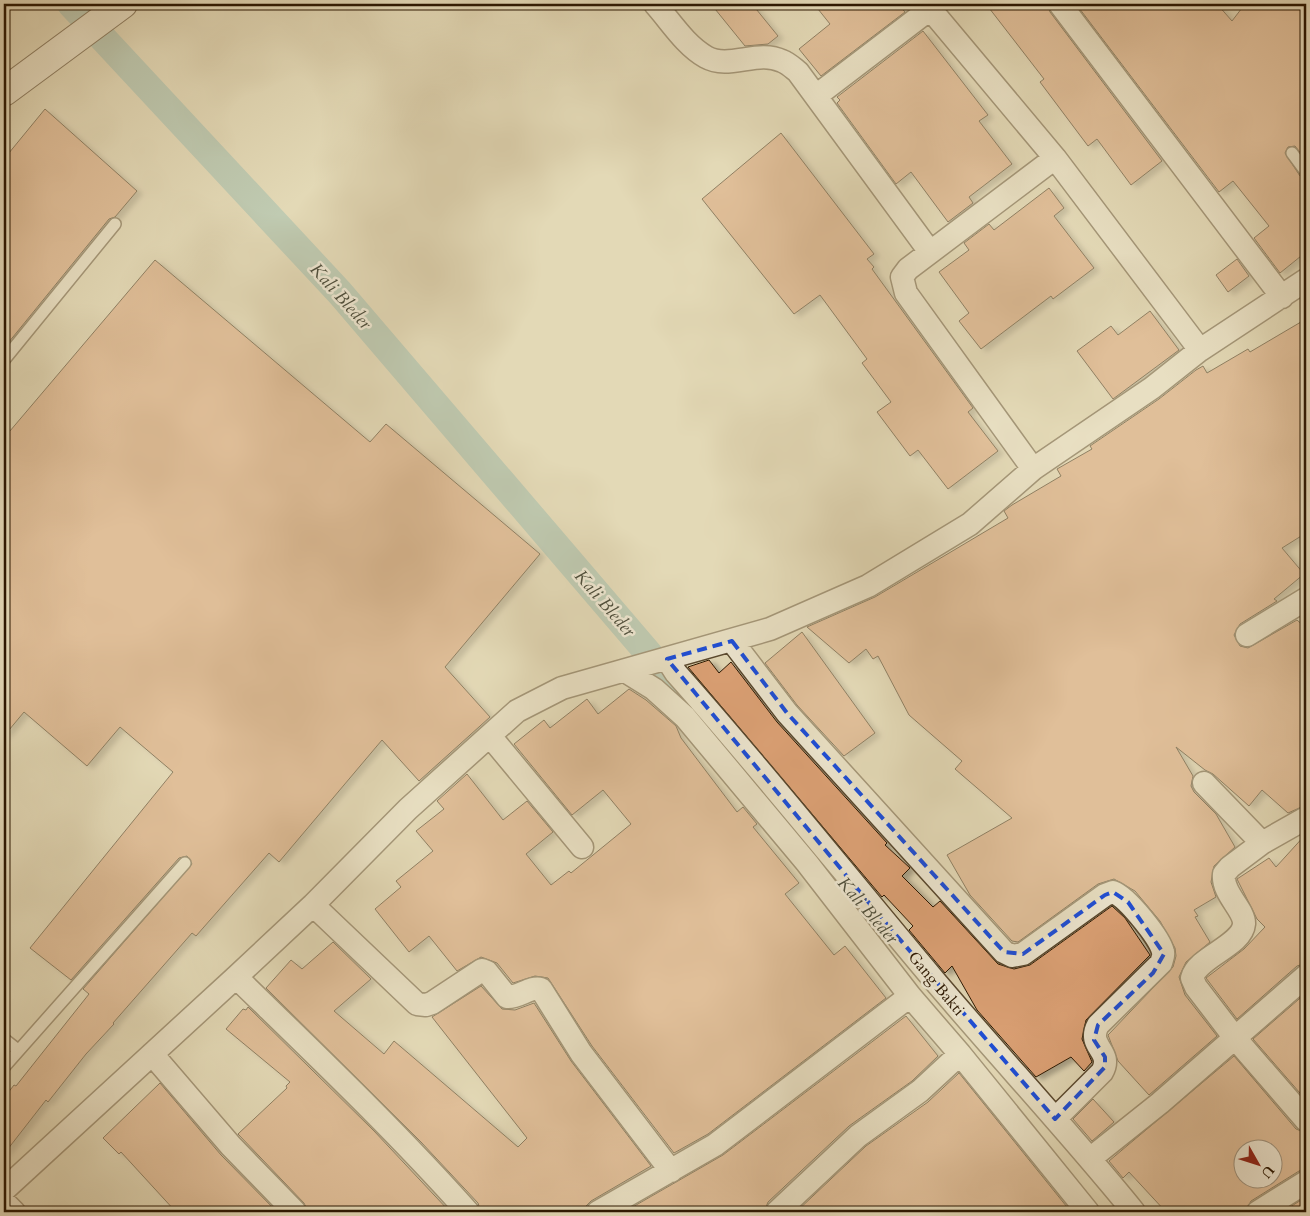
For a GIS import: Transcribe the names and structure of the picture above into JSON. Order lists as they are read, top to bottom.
{
  "streets": {
    "street": ["Gang Bakti"]
  },
  "water": ["Kali Bleder"],
  "north": "bottom right"
}
